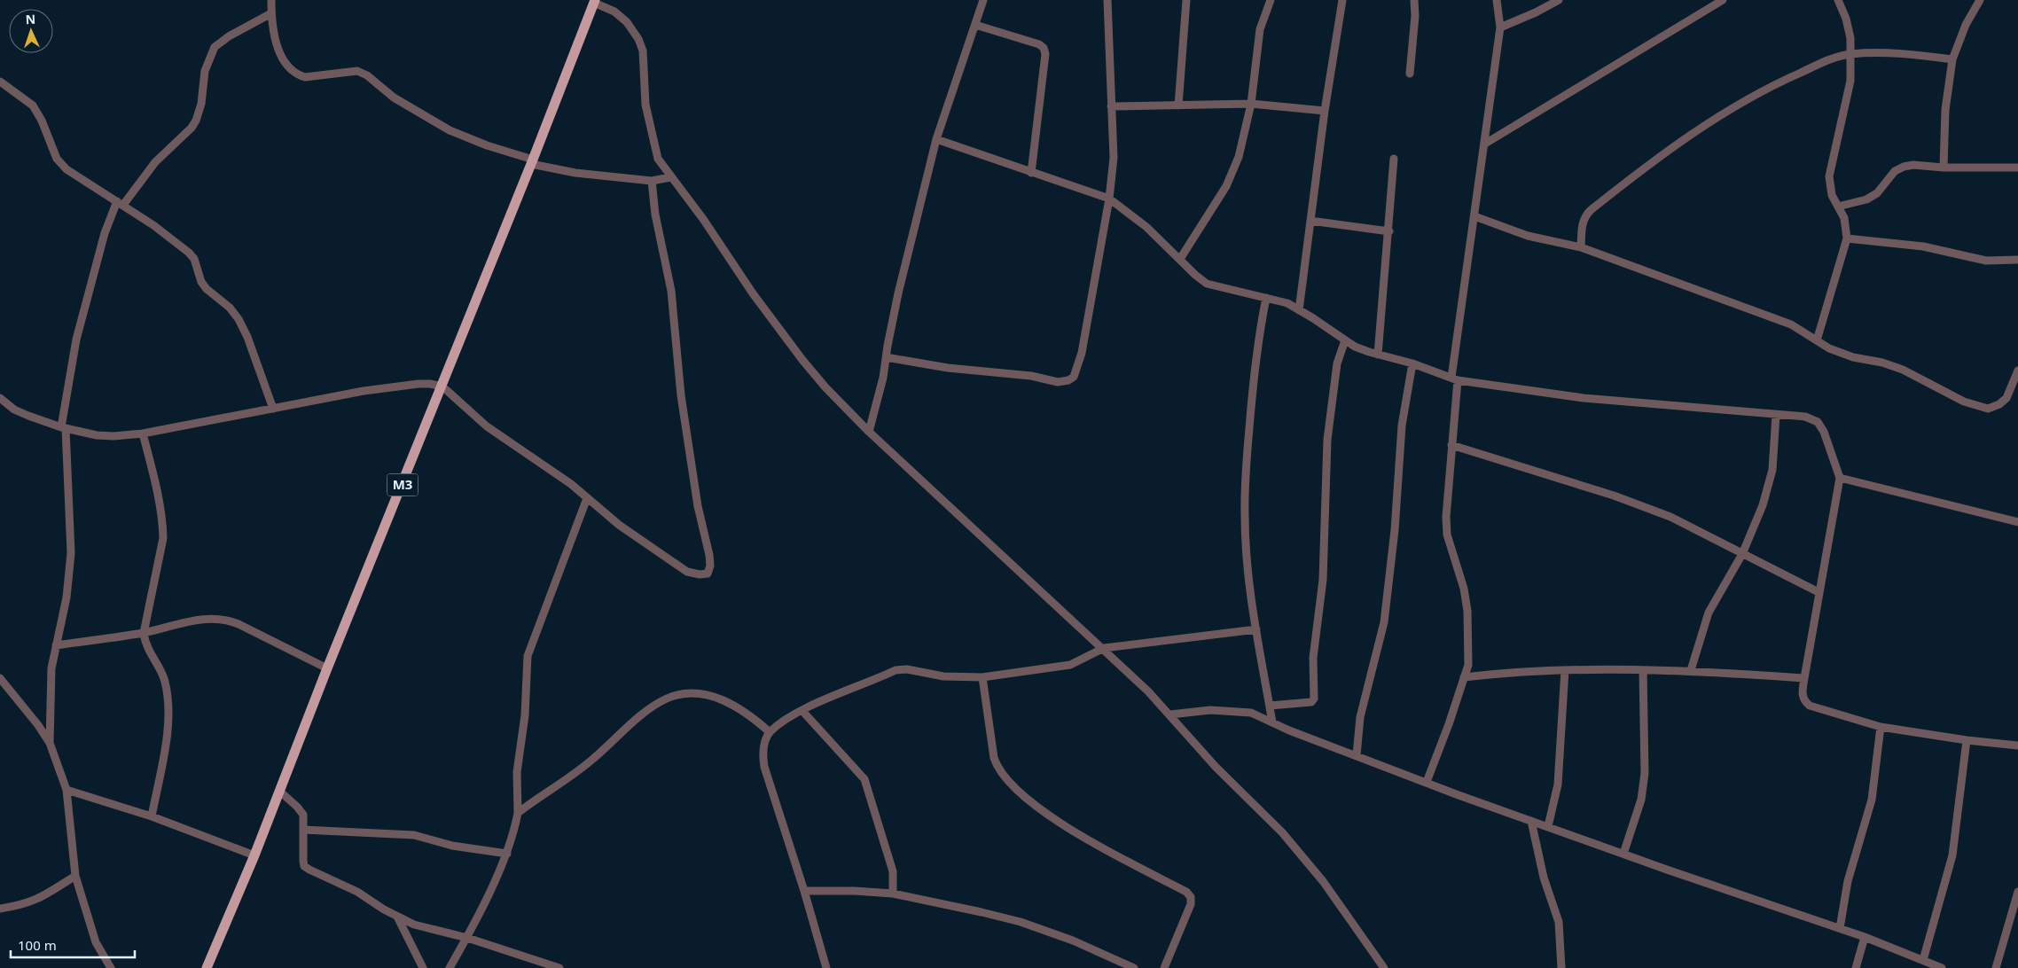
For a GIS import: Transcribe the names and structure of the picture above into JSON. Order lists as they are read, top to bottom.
{
  "streets": {
    "main road": ["M3"]
  },
  "scale_bar": "100 m",
  "north": "top"
}
